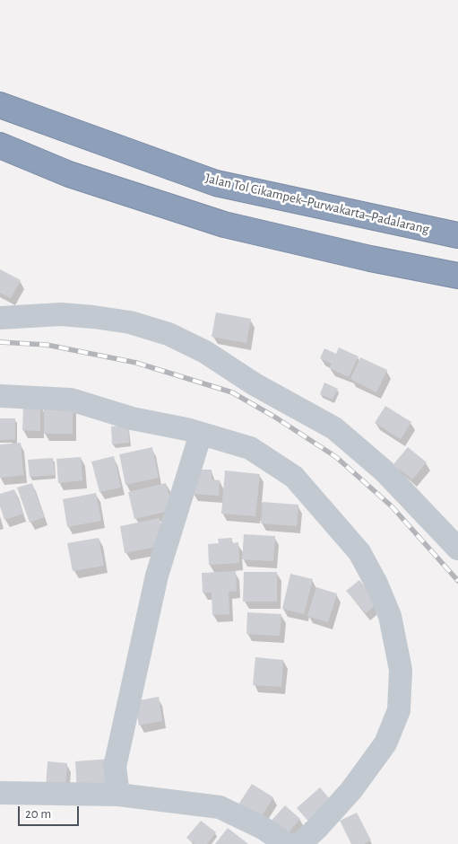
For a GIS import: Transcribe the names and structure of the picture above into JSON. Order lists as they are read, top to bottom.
{
  "streets": {
    "highway": ["Jalan Tol Cikampek–Purwakarta–Padalarang"]
  },
  "scale_bar": "20 m"
}
